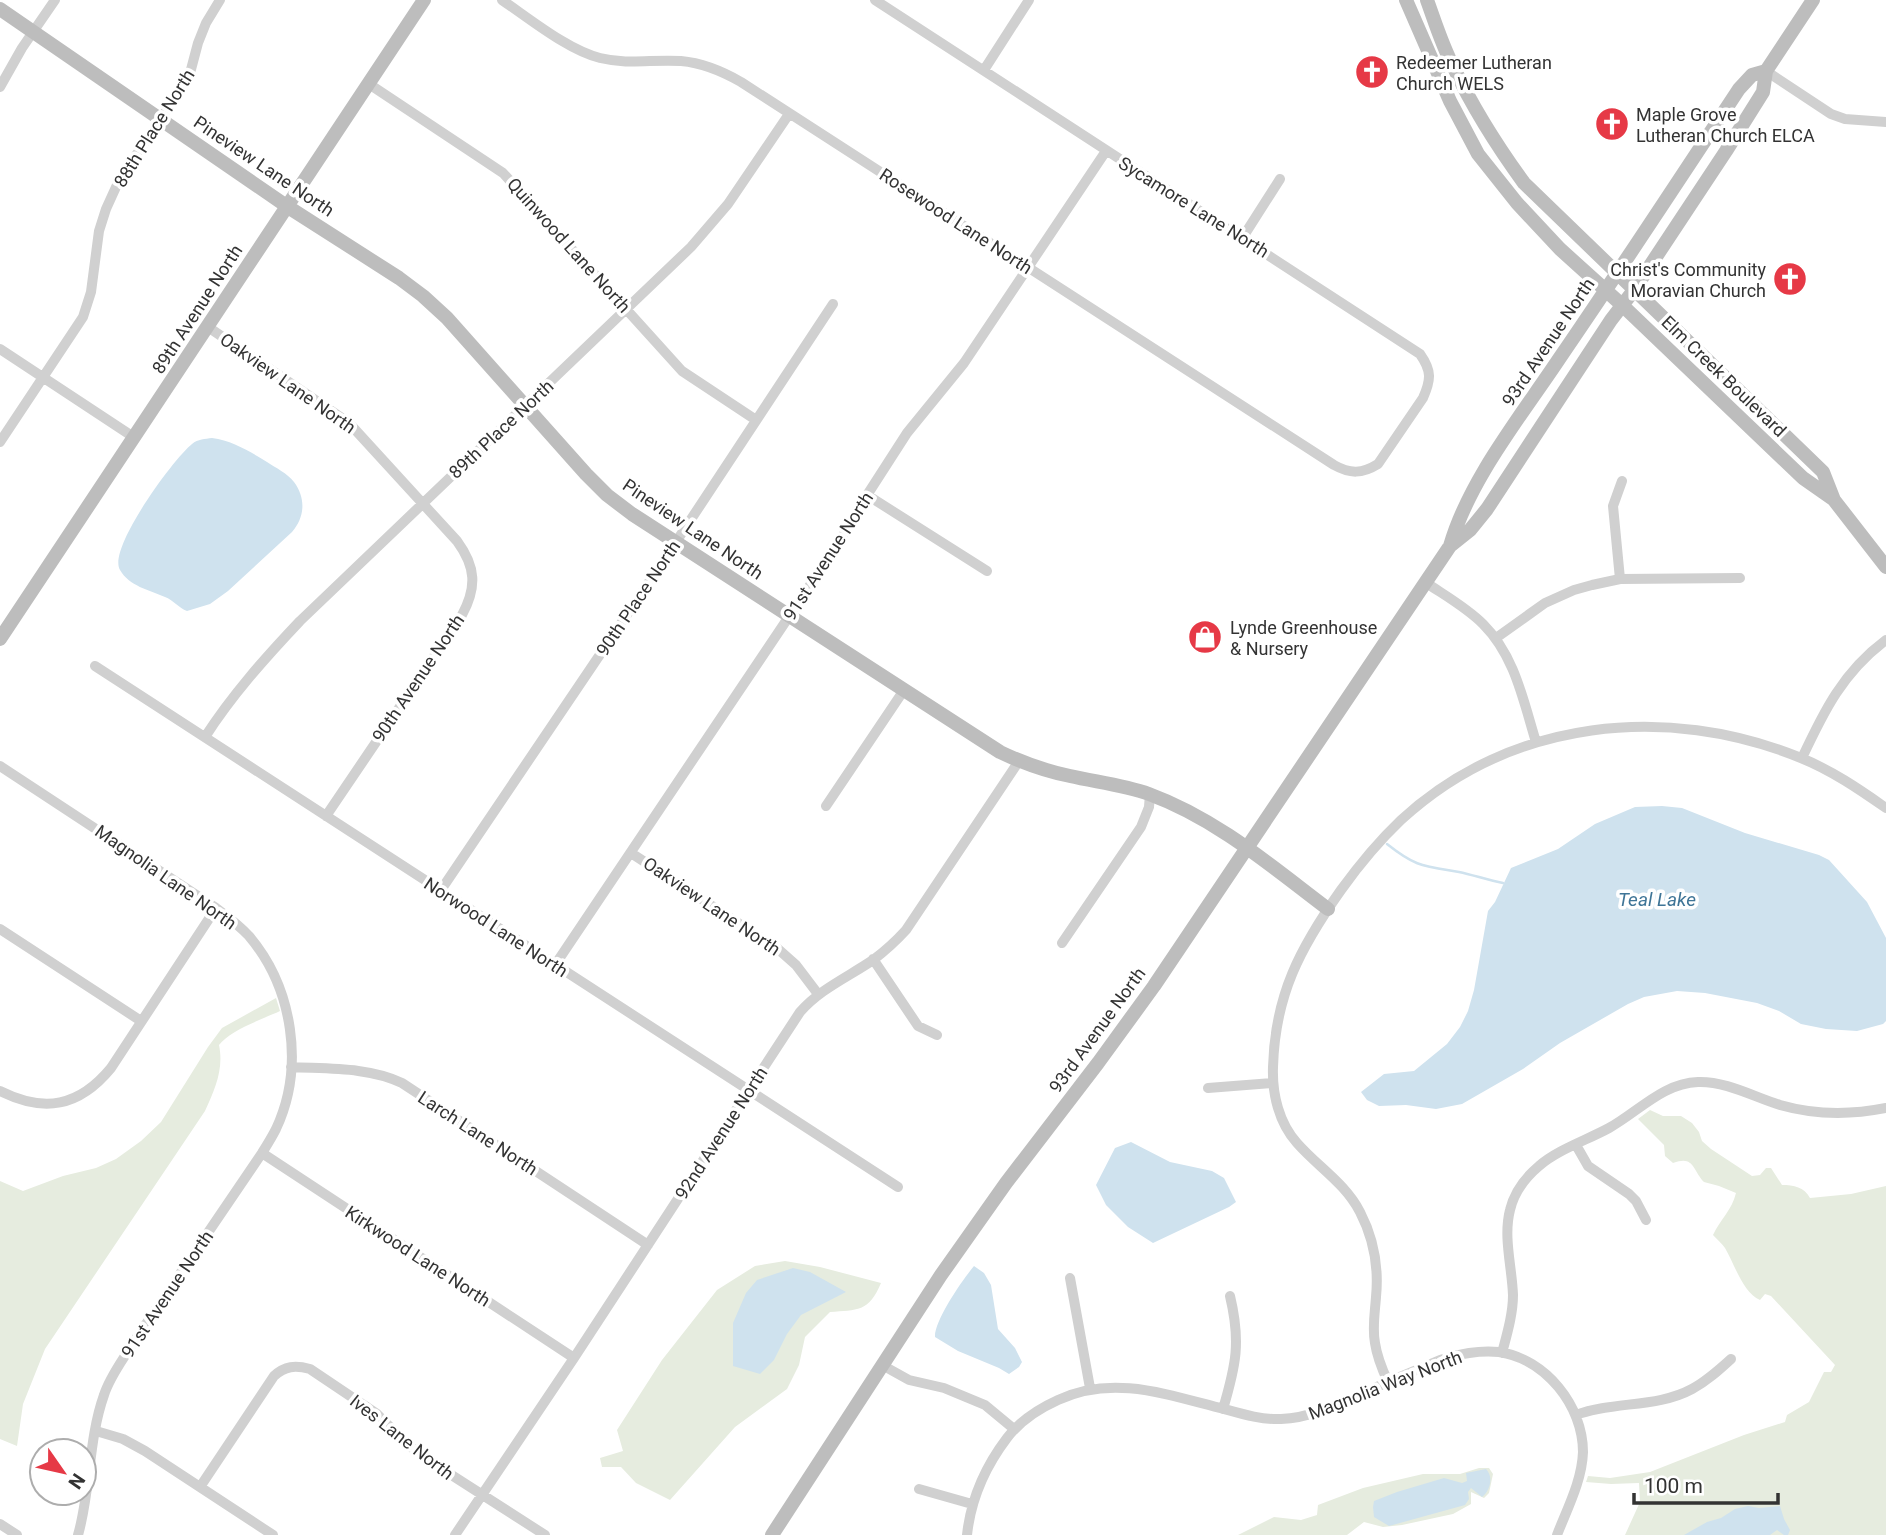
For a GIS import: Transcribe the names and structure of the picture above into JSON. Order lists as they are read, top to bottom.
{
  "streets": {
    "street": [
      "88th Place North",
      "Pineview Lane North",
      "Sycamore Lane North",
      "Rosewood Lane North",
      "Quinwood Lane North",
      "89th Avenue North",
      "93rd Avenue North",
      "Elm Creek Boulevard",
      "Oakview Lane North",
      "89th Place North",
      "91st Avenue North",
      "90th Place North",
      "90th Avenue North",
      "Magnolia Lane North",
      "Norwood Lane North",
      "Larch Lane North",
      "92nd Avenue North",
      "Kirkwood Lane North",
      "Magnolia Way North",
      "Ives Lane North"
    ]
  },
  "crossings": [
    ["88th Place North", "Pineview Lane North"],
    ["Pineview Lane North", "89th Avenue North"],
    ["Pineview Lane North", "93rd Avenue North"],
    ["Pineview Lane North", "89th Place North"],
    ["Pineview Lane North", "91st Avenue North"],
    ["Pineview Lane North", "90th Place North"],
    ["Pineview Lane North", "92nd Avenue North"],
    ["Sycamore Lane North", "Rosewood Lane North"],
    ["Sycamore Lane North", "91st Avenue North"],
    ["Rosewood Lane North", "89th Place North"],
    ["Rosewood Lane North", "91st Avenue North"],
    ["Quinwood Lane North", "89th Avenue North"],
    ["Quinwood Lane North", "89th Place North"],
    ["Quinwood Lane North", "90th Place North"],
    ["89th Avenue North", "Oakview Lane North"],
    ["93rd Avenue North", "Elm Creek Boulevard"],
    ["Oakview Lane North", "89th Place North"],
    ["Oakview Lane North", "91st Avenue North"],
    ["Oakview Lane North", "90th Avenue North"],
    ["Oakview Lane North", "92nd Avenue North"],
    ["89th Place North", "90th Avenue North"],
    ["89th Place North", "Norwood Lane North"],
    ["91st Avenue North", "Magnolia Lane North"],
    ["91st Avenue North", "Norwood Lane North"],
    ["91st Avenue North", "Larch Lane North"],
    ["91st Avenue North", "Kirkwood Lane North"],
    ["90th Place North", "Norwood Lane North"],
    ["90th Avenue North", "Norwood Lane North"],
    ["Magnolia Lane North", "Larch Lane North"],
    ["Norwood Lane North", "92nd Avenue North"],
    ["Larch Lane North", "92nd Avenue North"],
    ["92nd Avenue North", "Kirkwood Lane North"],
    ["92nd Avenue North", "Ives Lane North"]
  ],
  "water": ["Teal Lake"],
  "places": {
    "church": ["Redeemer Lutheran Church WELS", "Maple Grove Lutheran Church ELCA", "Christ's Community Moravian Church"],
    "shop": ["Lynde Greenhouse & Nursery"]
  },
  "scale_bar": "100 m",
  "north": "bottom right"
}
